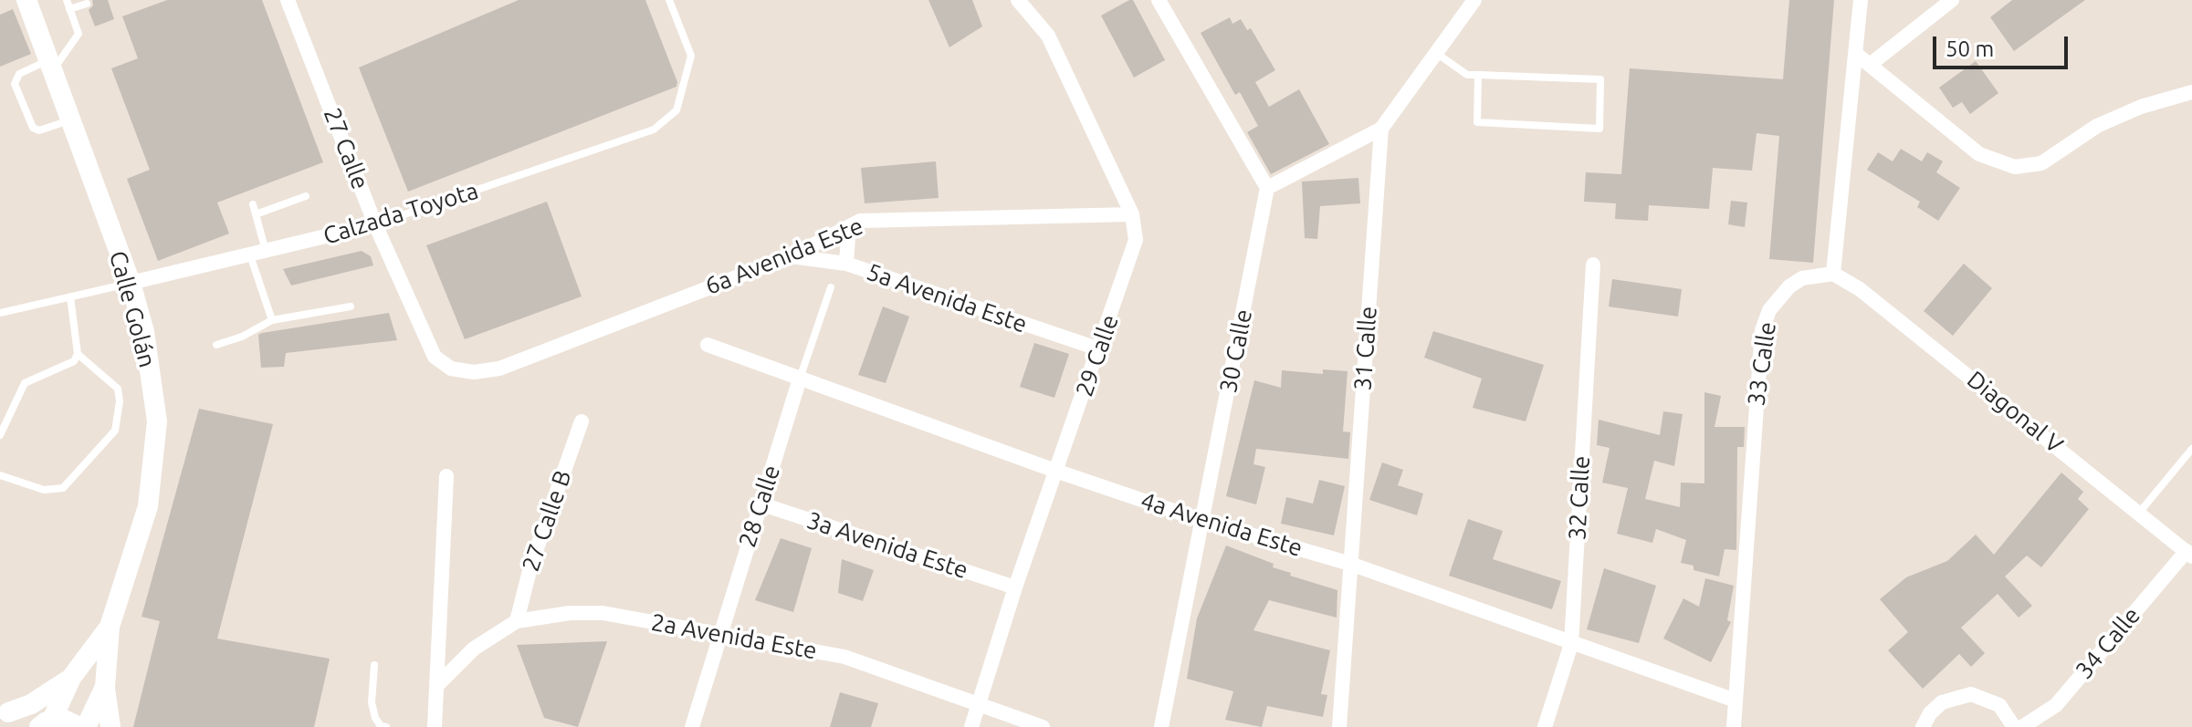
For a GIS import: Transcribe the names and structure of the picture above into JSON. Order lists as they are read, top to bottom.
{
  "streets": {
    "main road": ["Calle Golán"],
    "street": [
      "27 Calle",
      "Calzada Toyota",
      "6a Avenida Este",
      "5a Avenida Este",
      "31 Calle",
      "30 Calle",
      "29 Calle",
      "33 Calle",
      "Diagonal V",
      "32 Calle",
      "28 Calle",
      "27 Calle B",
      "4a Avenida Este",
      "3a Avenida Este",
      "2a Avenida Este",
      "34 Calle"
    ]
  },
  "crossings": [
    ["27 Calle", "Calzada Toyota"],
    ["27 Calle", "6a Avenida Este"],
    ["Calzada Toyota", "Calle Golán"],
    ["6a Avenida Este", "5a Avenida Este"],
    ["6a Avenida Este", "29 Calle"],
    ["5a Avenida Este", "29 Calle"],
    ["31 Calle", "4a Avenida Este"],
    ["30 Calle", "4a Avenida Este"],
    ["29 Calle", "4a Avenida Este"],
    ["29 Calle", "3a Avenida Este"],
    ["29 Calle", "2a Avenida Este"],
    ["33 Calle", "Diagonal V"],
    ["33 Calle", "4a Avenida Este"],
    ["Diagonal V", "34 Calle"],
    ["32 Calle", "4a Avenida Este"],
    ["28 Calle", "4a Avenida Este"],
    ["28 Calle", "3a Avenida Este"],
    ["28 Calle", "2a Avenida Este"],
    ["27 Calle B", "2a Avenida Este"]
  ],
  "scale_bar": "50 m"
}
